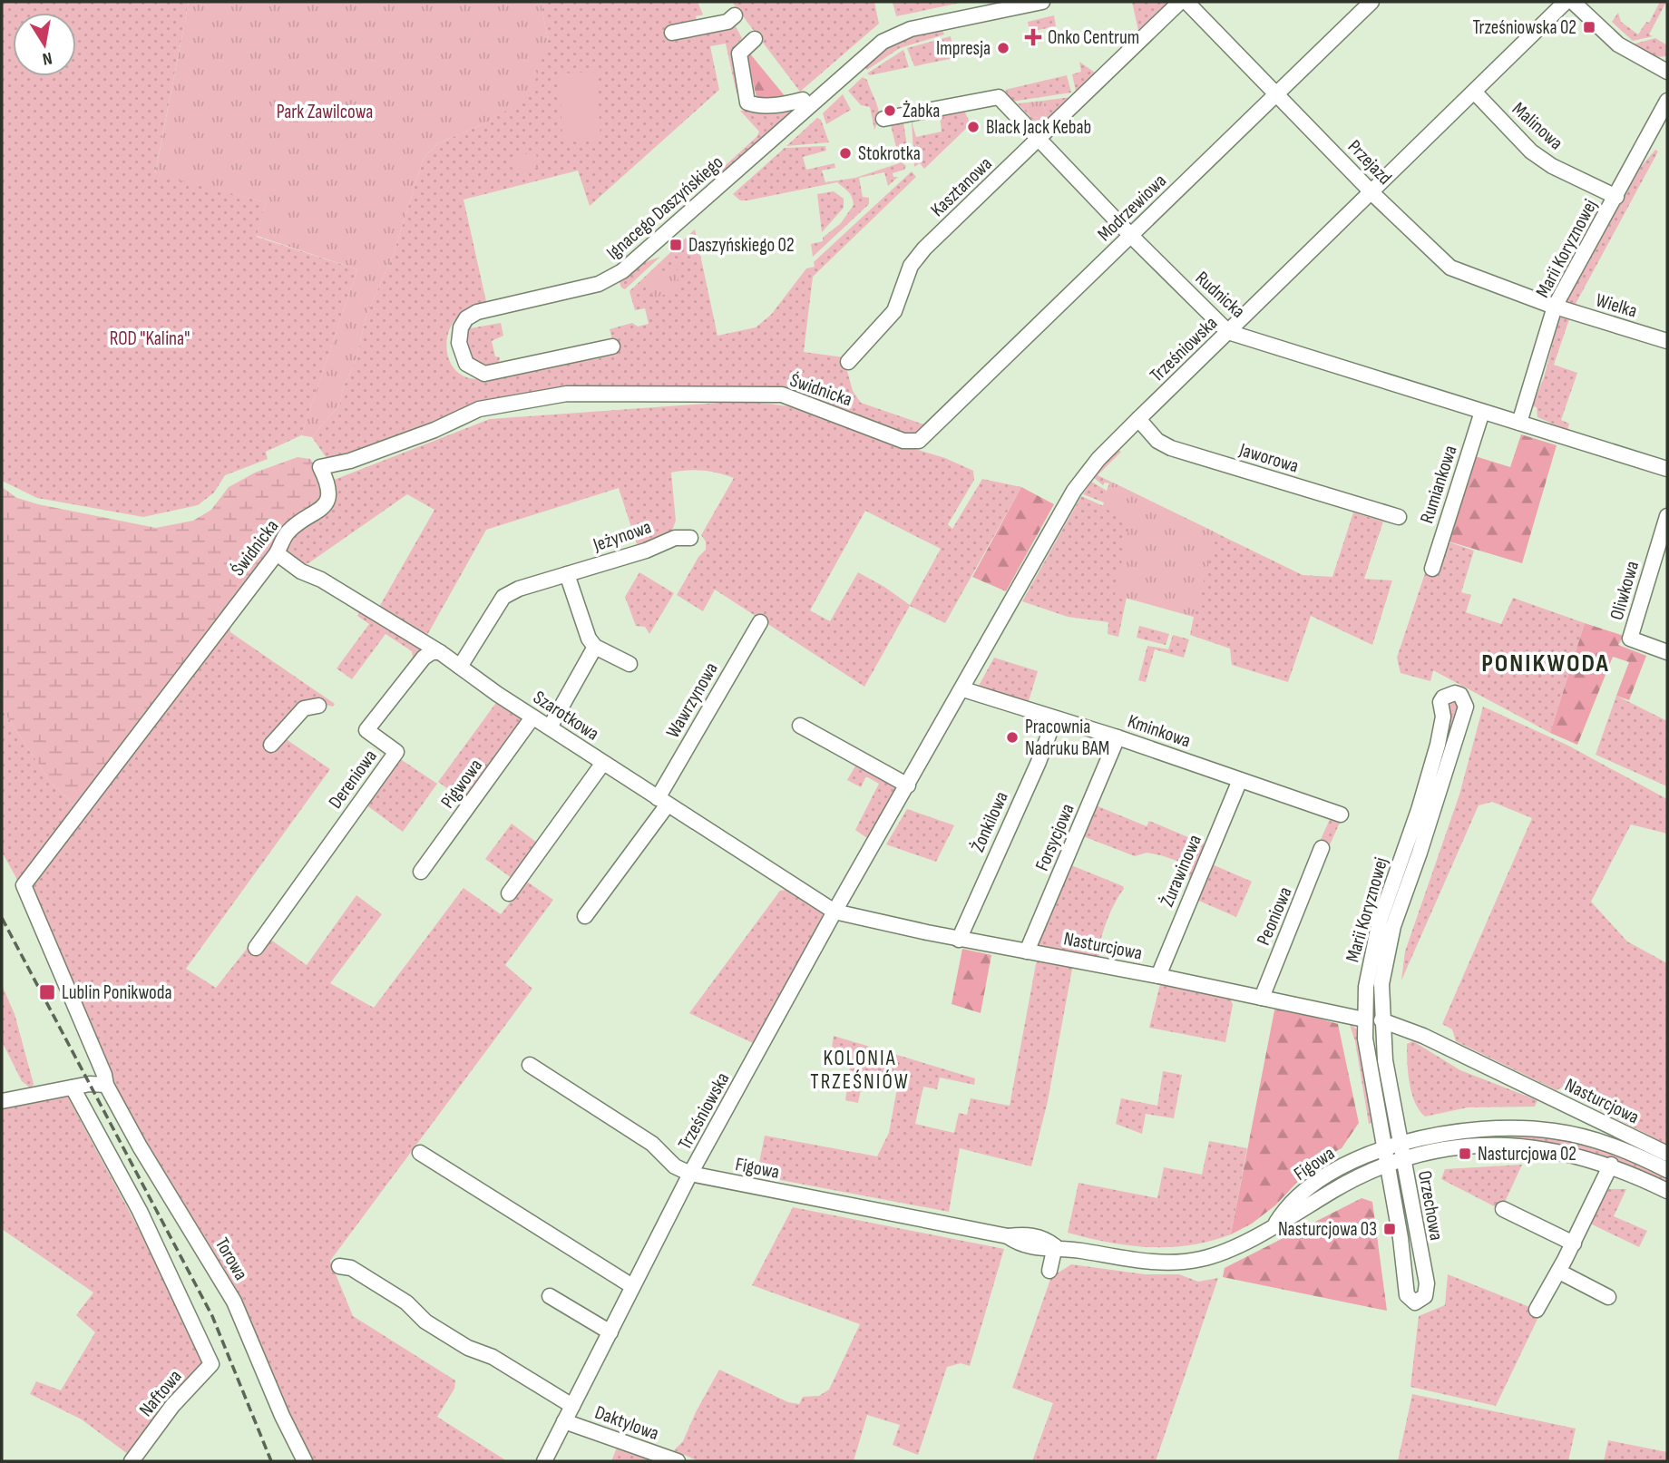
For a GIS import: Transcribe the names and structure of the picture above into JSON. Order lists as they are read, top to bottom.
{
  "streets": {
    "street": [
      "Malinowa",
      "Przejazd",
      "Kasztanowa",
      "Ignacego Daszyńskiego",
      "Modrzewiowa",
      "Marii Koryznowej",
      "Rudnicka",
      "Wielka",
      "Trześniowska",
      "Świdnicka",
      "Jaworowa",
      "Rumiankowa",
      "Jeżynowa",
      "Oliwkowa",
      "Wawrzynowa",
      "Szarotkowa",
      "Kminkowa",
      "Dereniowa",
      "Pigwowa",
      "Żonkilowa",
      "Forsycjowa",
      "Żurawinowa",
      "Peoniowa",
      "Nasturcjowa",
      "Figowa",
      "Orzechowa",
      "Torowa",
      "Naftowa",
      "Daktylowa"
    ]
  },
  "crossings": [
    ["Malinowa", "Marii Koryznowej"],
    ["Malinowa", "Trześniowska"],
    ["Przejazd", "Modrzewiowa"],
    ["Przejazd", "Marii Koryznowej"],
    ["Przejazd", "Wielka"],
    ["Przejazd", "Trześniowska"],
    ["Kasztanowa", "Rudnicka"],
    ["Modrzewiowa", "Rudnicka"],
    ["Modrzewiowa", "Świdnicka"],
    ["Marii Koryznowej", "Rudnicka"],
    ["Marii Koryznowej", "Wielka"],
    ["Marii Koryznowej", "Nasturcjowa"],
    ["Marii Koryznowej", "Figowa"],
    ["Marii Koryznowej", "Orzechowa"],
    ["Rudnicka", "Trześniowska"],
    ["Rudnicka", "Rumiankowa"],
    ["Trześniowska", "Jaworowa"],
    ["Trześniowska", "Szarotkowa"],
    ["Trześniowska", "Kminkowa"],
    ["Trześniowska", "Nasturcjowa"],
    ["Trześniowska", "Figowa"],
    ["Trześniowska", "Daktylowa"],
    ["Świdnicka", "Szarotkowa"],
    ["Świdnicka", "Torowa"],
    ["Jeżynowa", "Szarotkowa"],
    ["Wawrzynowa", "Szarotkowa"],
    ["Szarotkowa", "Dereniowa"],
    ["Szarotkowa", "Pigwowa"],
    ["Szarotkowa", "Nasturcjowa"],
    ["Kminkowa", "Żonkilowa"],
    ["Kminkowa", "Forsycjowa"],
    ["Kminkowa", "Żurawinowa"],
    ["Żonkilowa", "Nasturcjowa"],
    ["Forsycjowa", "Nasturcjowa"],
    ["Żurawinowa", "Nasturcjowa"],
    ["Peoniowa", "Nasturcjowa"],
    ["Figowa", "Orzechowa"]
  ],
  "districts": ["PONIKWODA", "KOLONIA TRZEŚNIÓW"],
  "parks": ["Park Zawilcowa", "ROD \"Kalina\""],
  "places": {
    "transit": [
      "Trześniowska 02",
      "Daszyńskiego 02",
      "Lublin Ponikwoda",
      "Nasturcjowa 02",
      "Nasturcjowa 03"
    ],
    "health": ["Onko Centrum"],
    "other": [
      "Impresja",
      "Żabka",
      "Black Jack Kebab",
      "Stokrotka",
      "Pracownia Nadruku BAM"
    ]
  },
  "north": "bottom"
}
